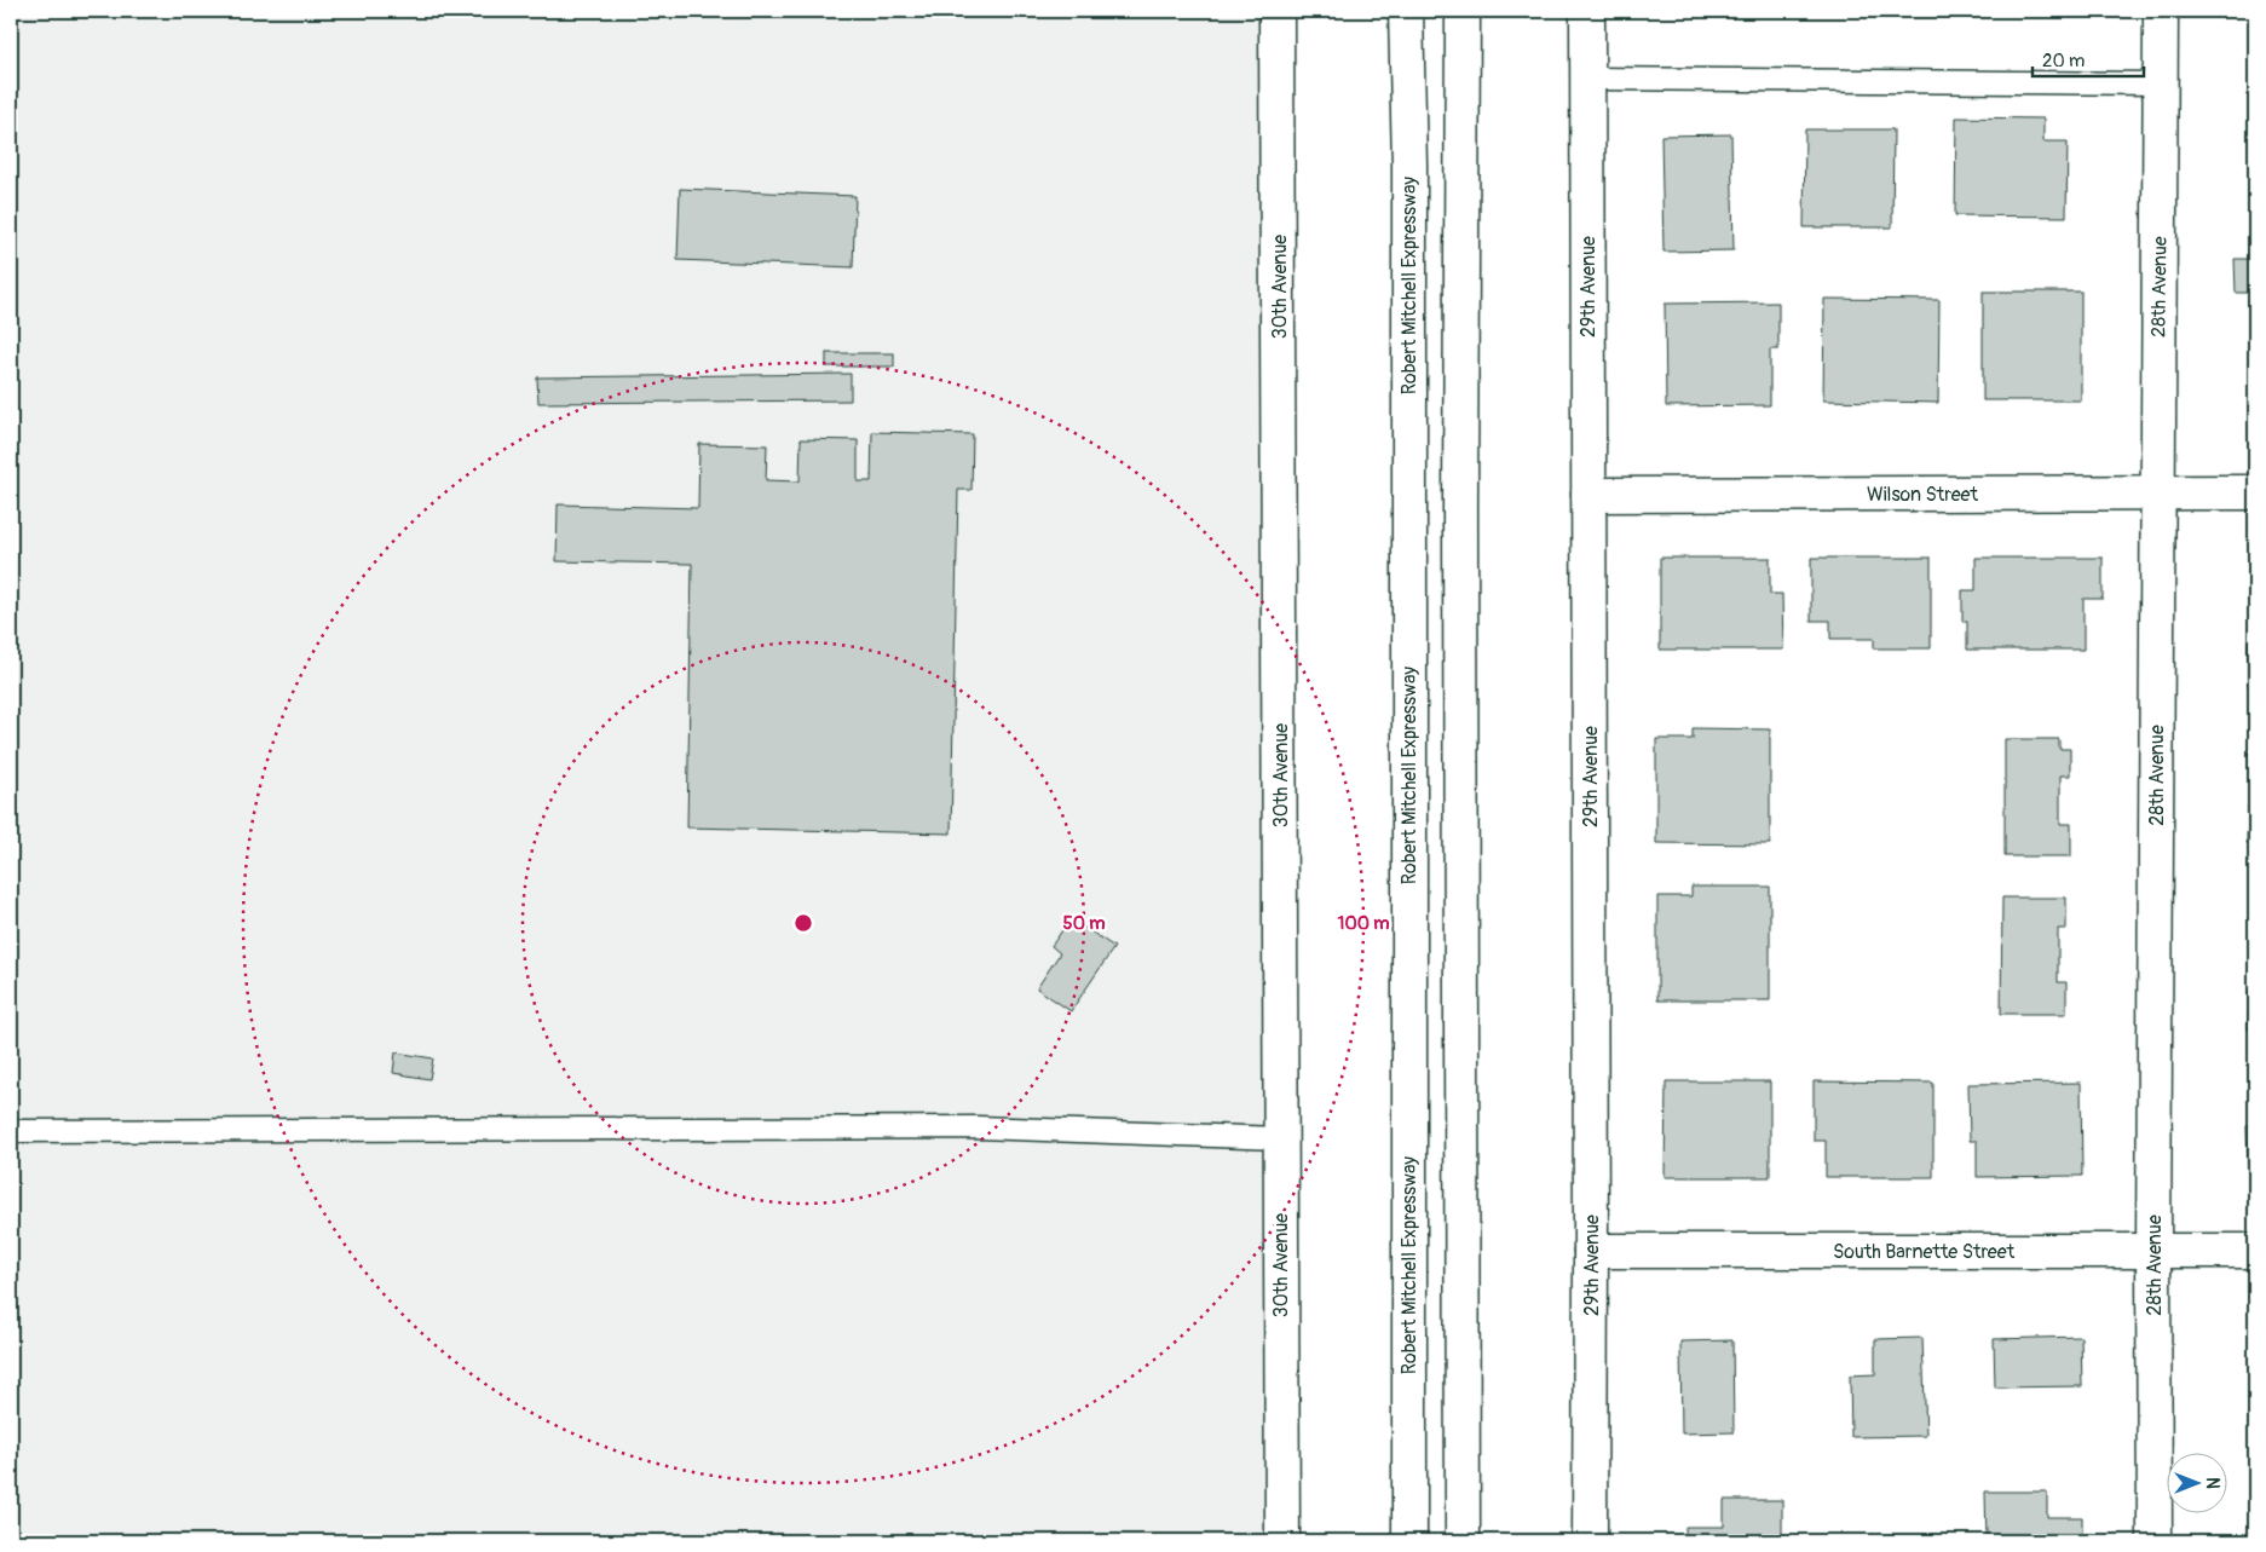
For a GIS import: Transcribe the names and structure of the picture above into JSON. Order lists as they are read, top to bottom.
{
  "streets": {
    "main road": [
      "Robert Mitchell Expressway",
      "30th Avenue",
      "29th Avenue",
      "28th Avenue",
      "Wilson Street",
      "South Barnette Street"
    ]
  },
  "crossings": [
    ["29th Avenue", "Wilson Street"],
    ["29th Avenue", "South Barnette Street"],
    ["28th Avenue", "Wilson Street"],
    ["28th Avenue", "South Barnette Street"]
  ],
  "scale_bar": "20 m",
  "north": "right",
  "rings": ["50 m", "100 m"]
}
